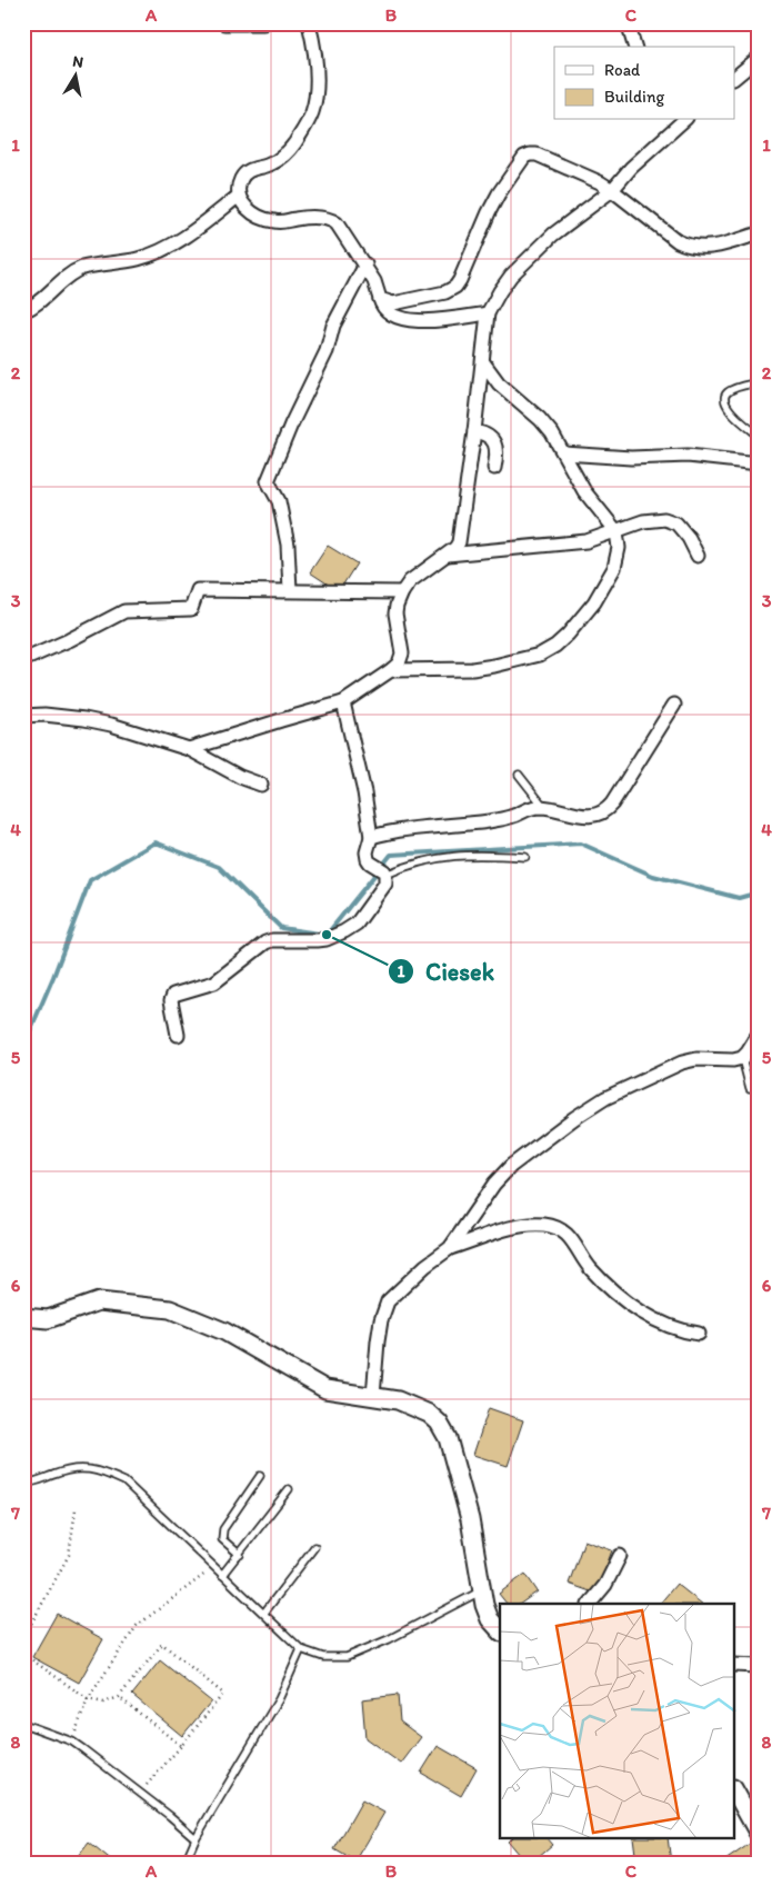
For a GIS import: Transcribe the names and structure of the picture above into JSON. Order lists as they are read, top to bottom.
{
  "places": ["Ciesek"],
  "legend": ["Road", "Building"],
  "north": "top",
  "grid": {
    "columns": ["A", "B", "C"],
    "rows": [
      "1",
      "2",
      "3",
      "4",
      "5",
      "6",
      "7",
      "8"
    ]
  }
}
